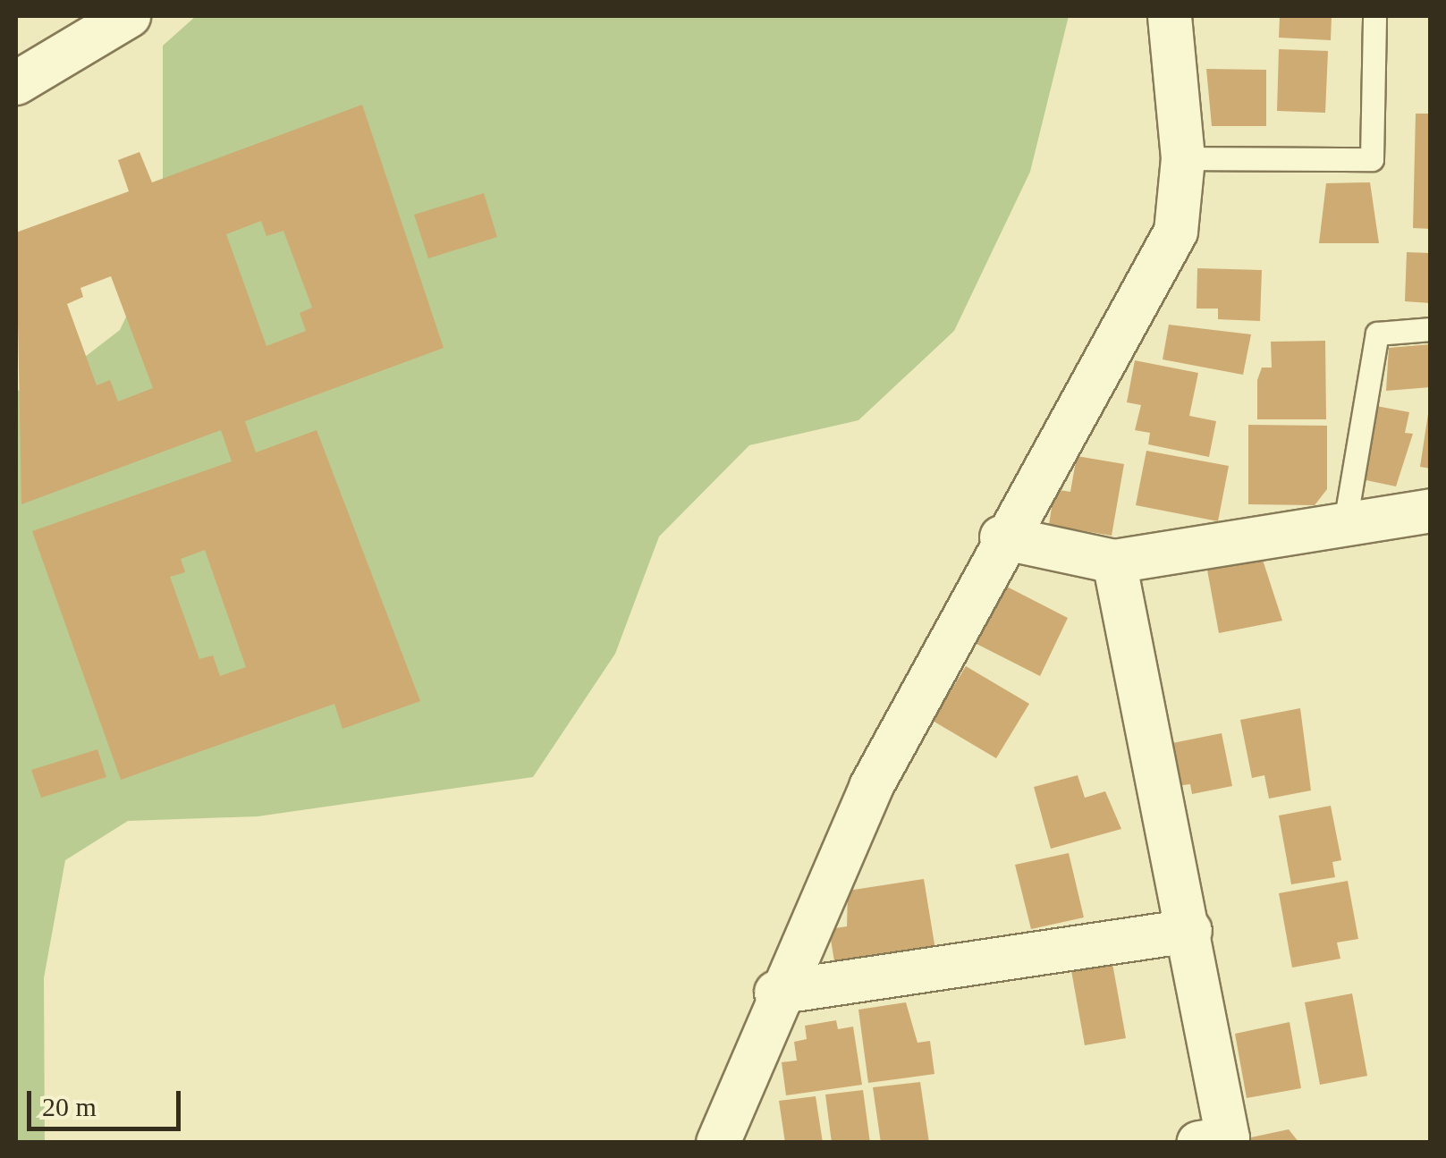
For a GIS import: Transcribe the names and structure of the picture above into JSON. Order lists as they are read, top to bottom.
{
  "scale_bar": "20 m"
}
